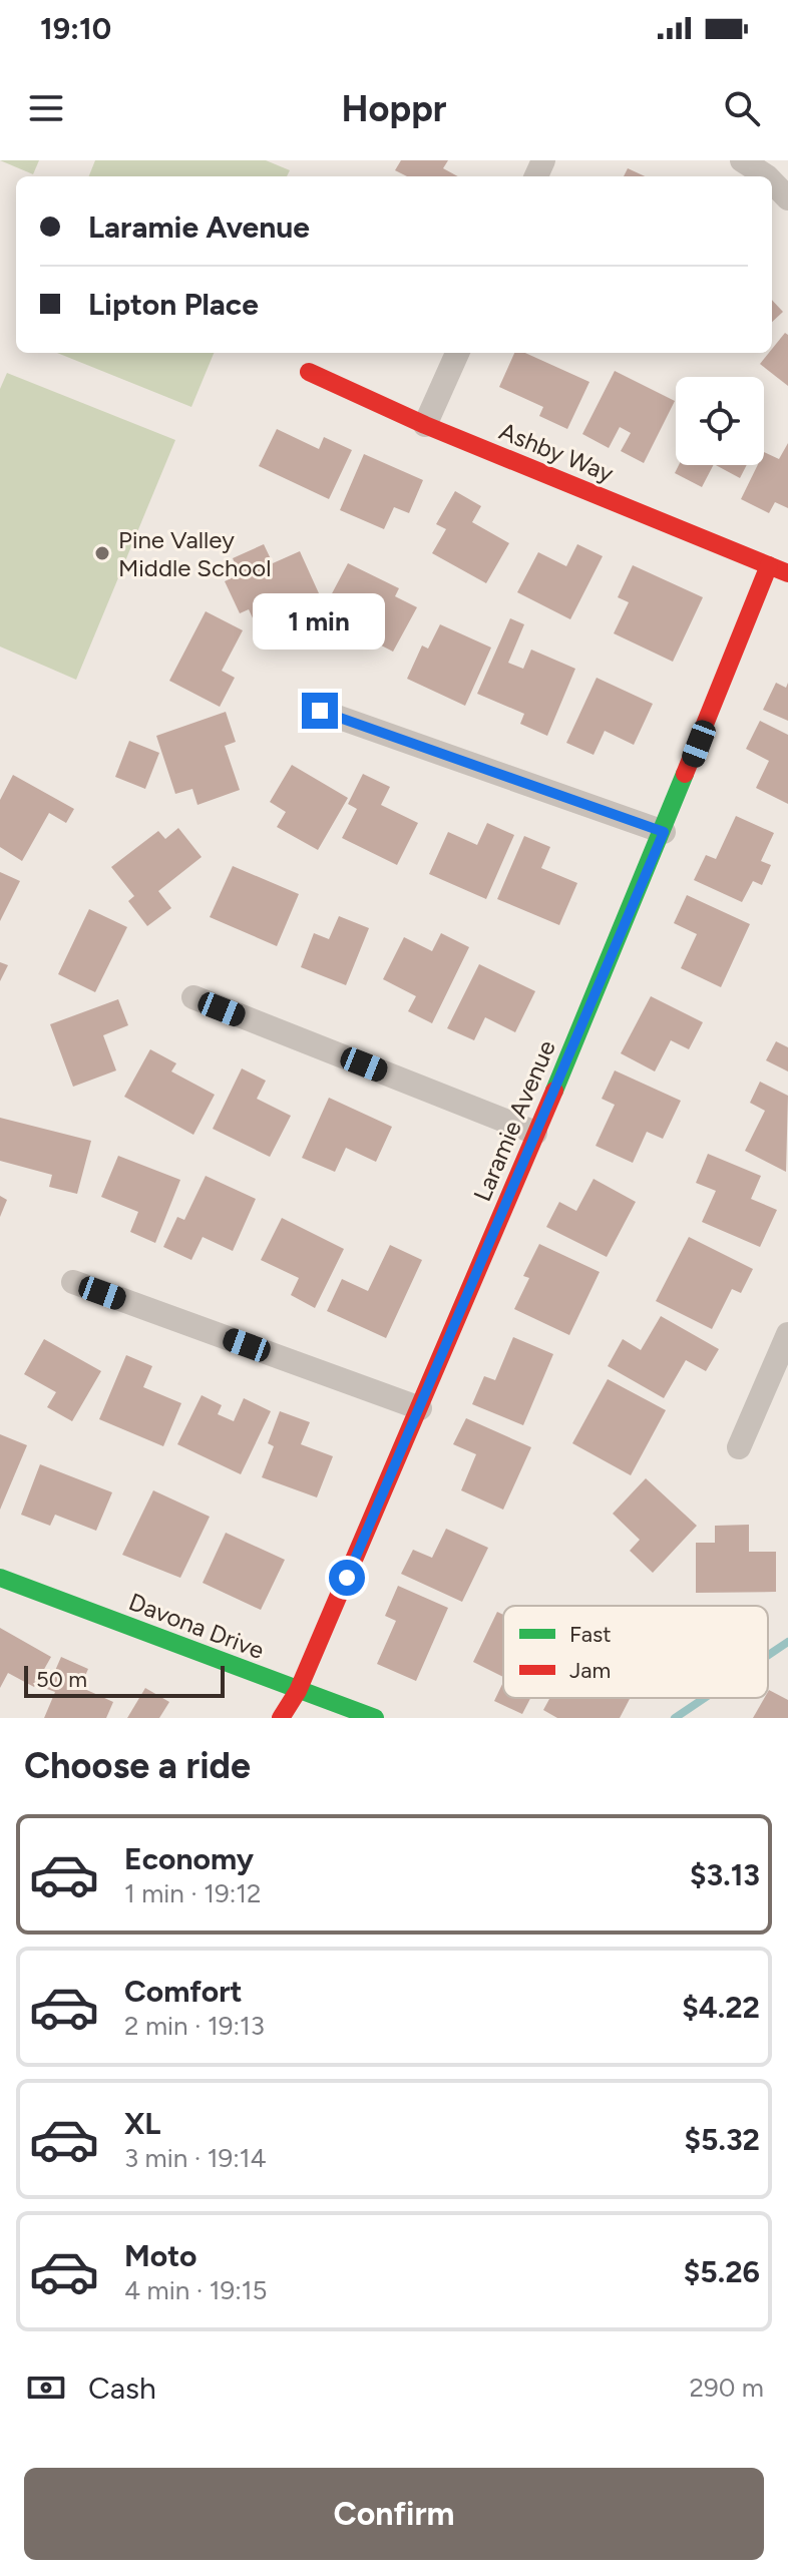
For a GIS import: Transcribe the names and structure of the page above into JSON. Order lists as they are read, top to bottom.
{
  "streets": {
    "street": ["Ashby Way", "Laramie Avenue", "Davona Drive"]
  },
  "crossings": [
    ["Ashby Way", "Laramie Avenue"],
    ["Laramie Avenue", "Davona Drive"]
  ],
  "places": ["Pine Valley Middle School"],
  "legend": ["Fast", "Jam"],
  "scale_bar": "50 m",
  "page": {
    "status": "19:10",
    "header": "Hoppr",
    "banner": ["Laramie Avenue", "Lipton Place"],
    "bubble": "1 min",
    "scale": "50 m",
    "heading": "Choose a ride",
    "list": [
      {
        "name": "Economy",
        "note": "1 min · 19:12",
        "value": "$3.13"
      },
      {
        "name": "Comfort",
        "note": "2 min · 19:13",
        "value": "$4.22"
      },
      {
        "name": "XL",
        "note": "3 min · 19:14",
        "value": "$5.32"
      },
      {
        "name": "Moto",
        "note": "4 min · 19:15",
        "value": "$5.26"
      }
    ],
    "pay": ["Cash", "290 m"],
    "buttons": "Confirm"
  }
}
